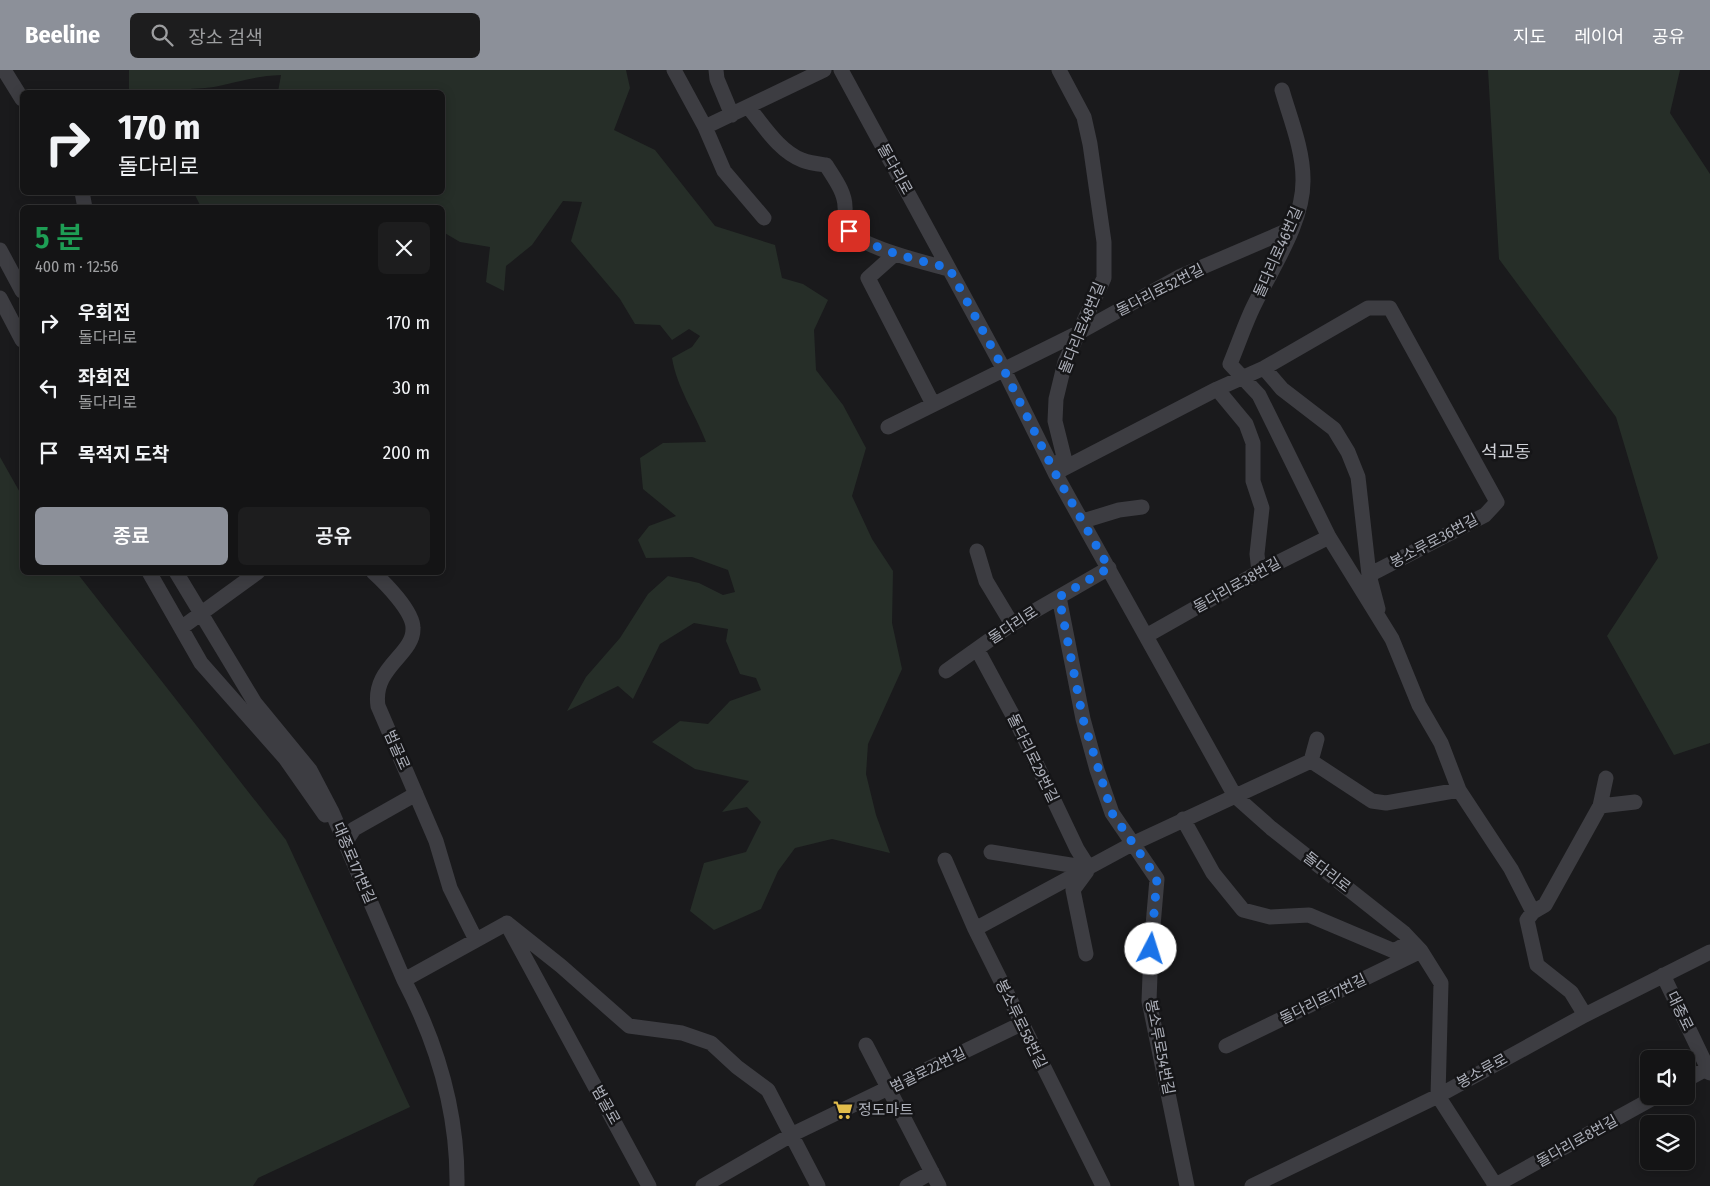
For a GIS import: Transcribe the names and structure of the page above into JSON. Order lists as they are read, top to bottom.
{
  "streets": {
    "street": [
      "돌다리로",
      "돌다리로46번길",
      "돌다리로52번길",
      "돌다리로48번길",
      "봉소루로36번길",
      "돌다리로38번길",
      "범골로",
      "돌다리로29번길",
      "대종로171번길",
      "돌다리로17번길",
      "대종로",
      "봉소루로58번길",
      "봉소루로54번길",
      "범골로22번길",
      "봉소루로",
      "돌다리로8번길"
    ]
  },
  "crossings": [
    ["돌다리로", "돌다리로52번길"],
    ["돌다리로", "돌다리로48번길"],
    ["돌다리로", "돌다리로38번길"],
    ["돌다리로", "돌다리로29번길"],
    ["돌다리로", "돌다리로17번길"],
    ["돌다리로", "봉소루로54번길"],
    ["돌다리로", "봉소루로"],
    ["돌다리로46번길", "돌다리로52번길"],
    ["돌다리로52번길", "돌다리로48번길"],
    ["대종로", "봉소루로"],
    ["봉소루로58번길", "범골로22번길"]
  ],
  "districts": ["석교동"],
  "places": {
    "supermarket": ["정도마트"]
  },
  "page": {
    "header": "Beeline",
    "search": "장소 검색",
    "nav": ["지도", "레이어", "공유"],
    "turn": ["170 m", "돌다리로"],
    "heading": ["5 분", "400 m · 12:56"],
    "list": [
      {
        "name": "우회전",
        "note": "돌다리로",
        "value": "170 m"
      },
      {
        "name": "좌회전",
        "note": "돌다리로",
        "value": "30 m"
      },
      {
        "name": "목적지 도착",
        "value": "200 m"
      }
    ],
    "buttons": ["종료", "공유"]
  }
}
